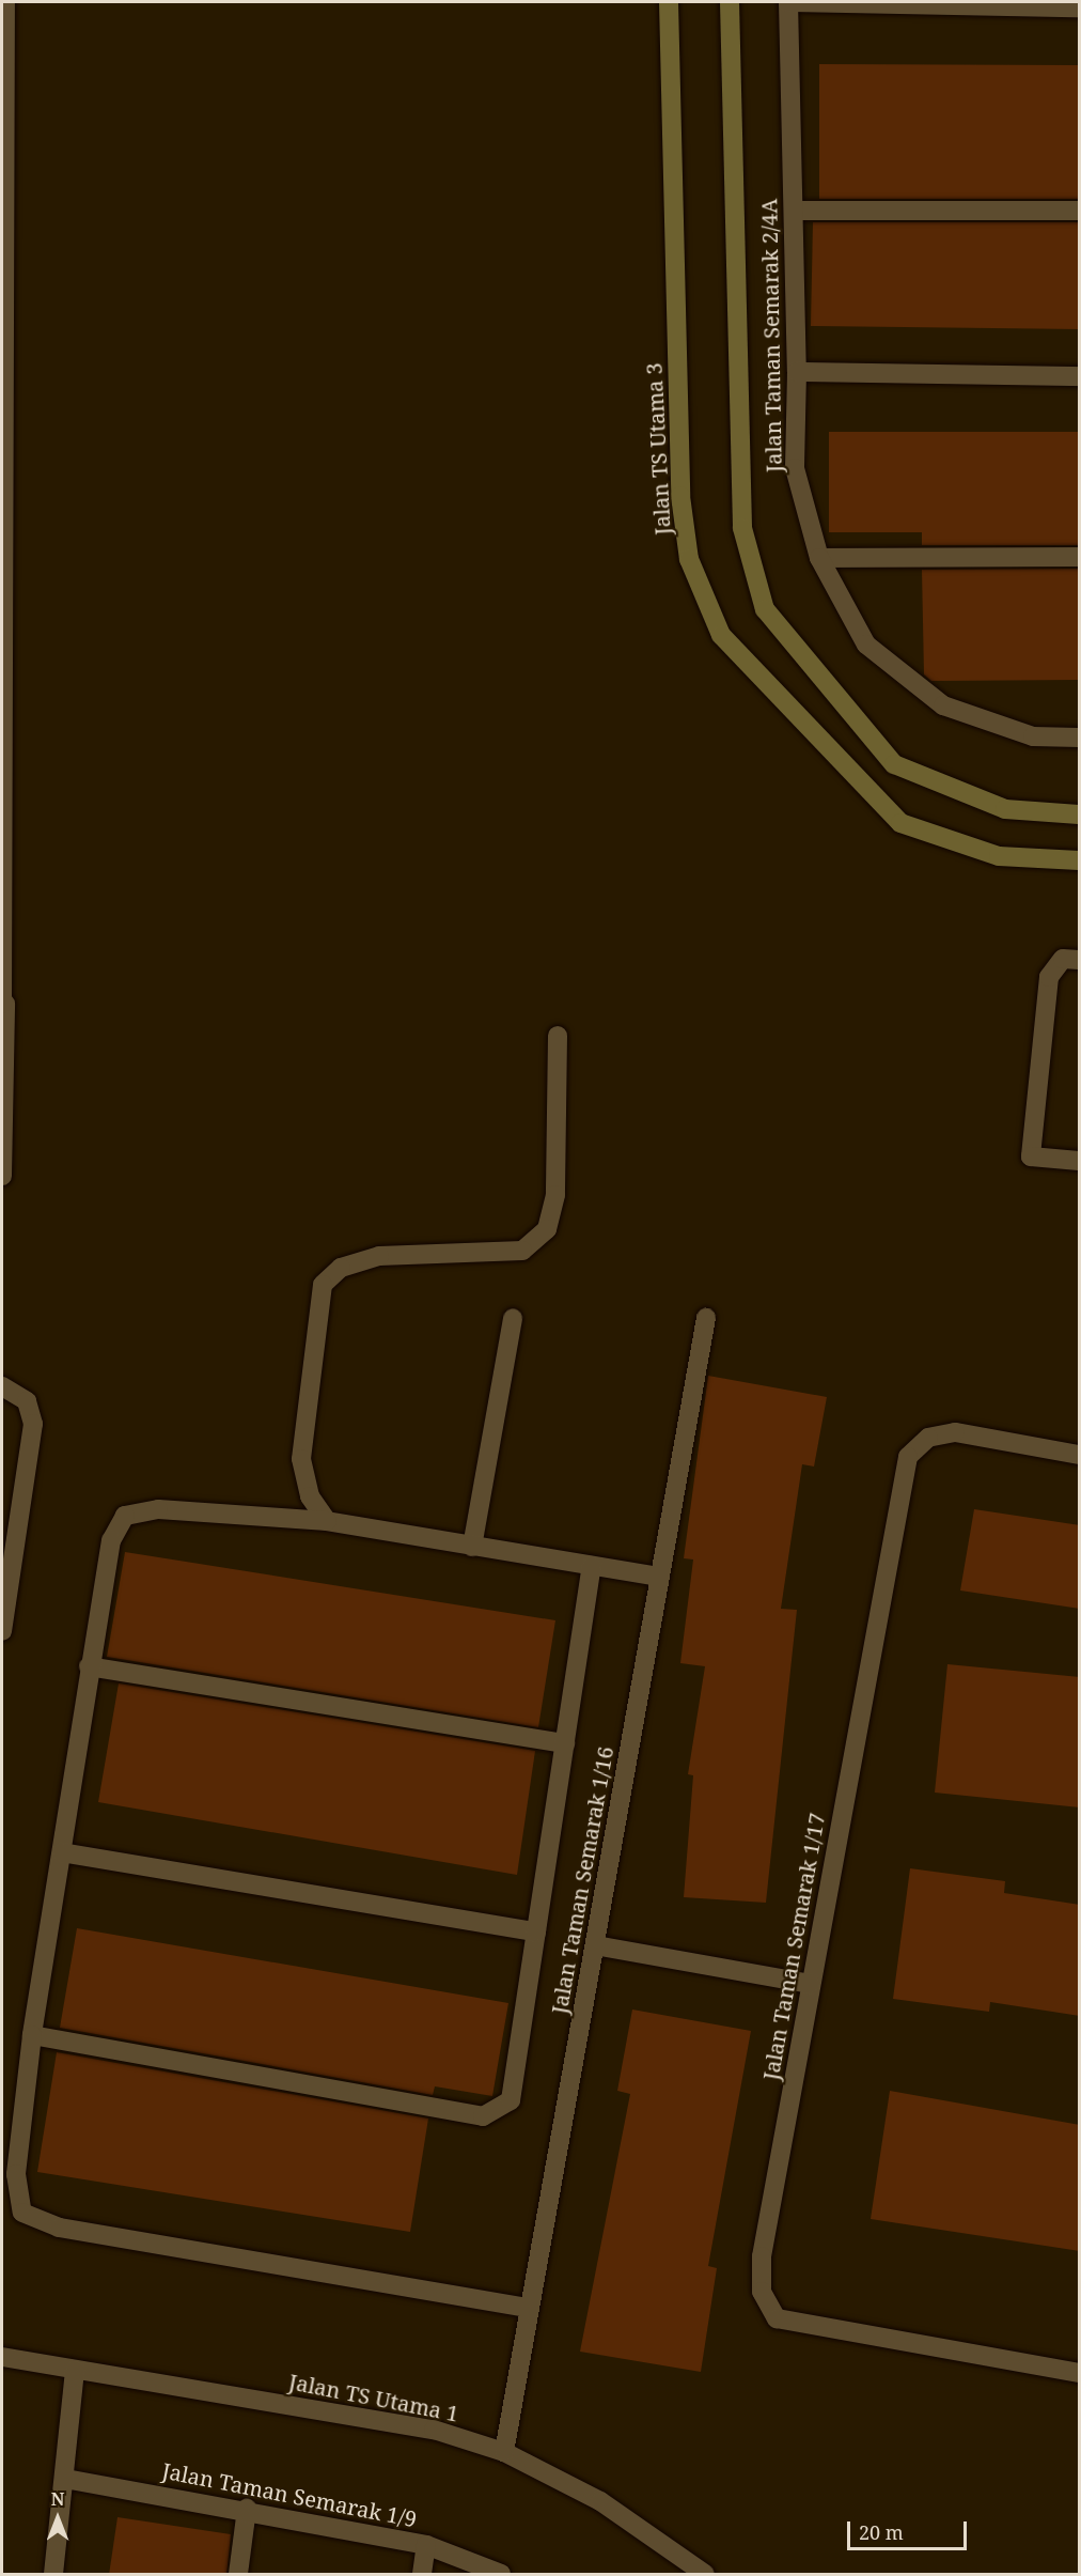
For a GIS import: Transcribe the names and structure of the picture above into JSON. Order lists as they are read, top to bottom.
{
  "streets": {
    "street": [
      "Jalan Taman Semarak 2/4A",
      "Jalan TS Utama 3",
      "Jalan Taman Semarak 1/16",
      "Jalan Taman Semarak 1/17",
      "Jalan TS Utama 1",
      "Jalan Taman Semarak 1/9"
    ]
  },
  "crossings": [
    ["Jalan Taman Semarak 1/16", "Jalan TS Utama 1"]
  ],
  "scale_bar": "20 m",
  "north": "top"
}
